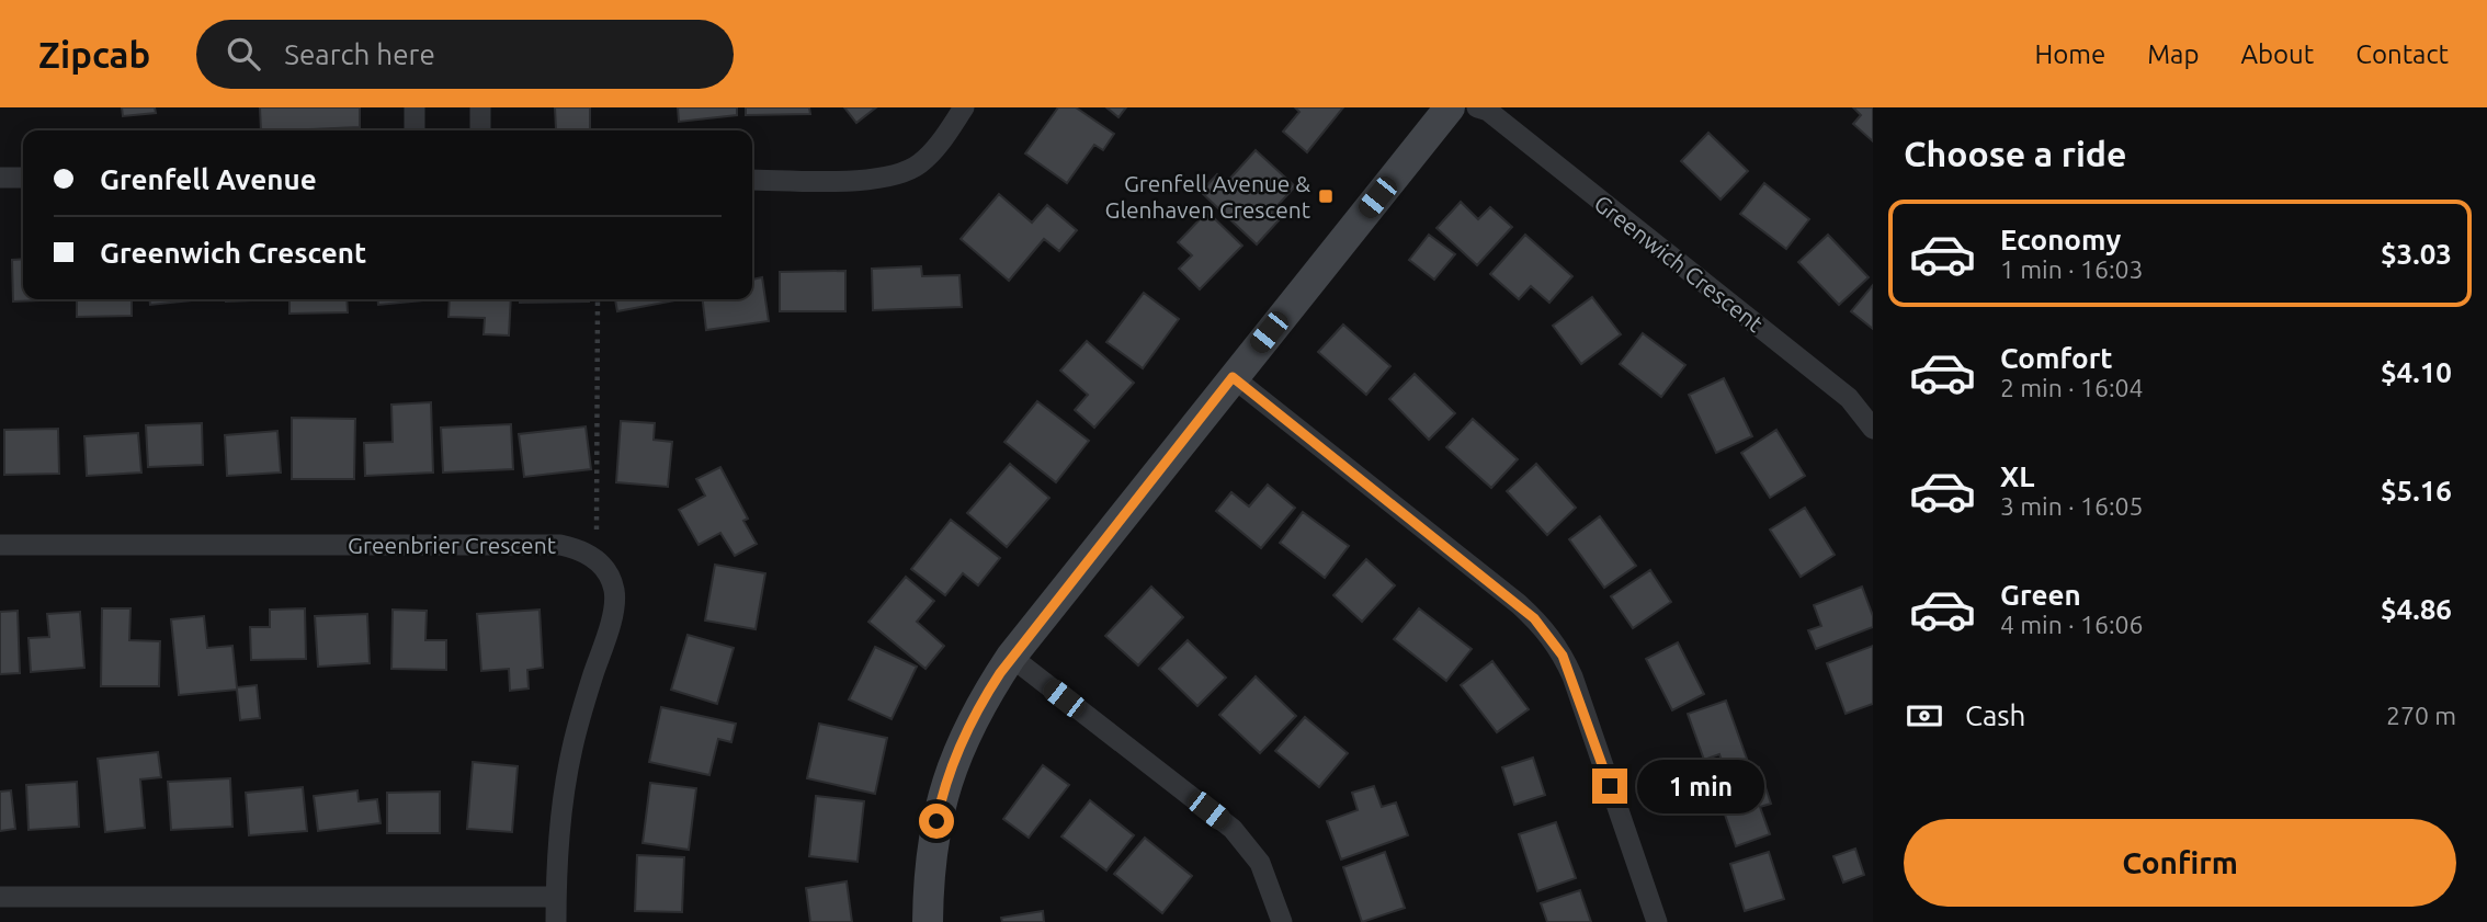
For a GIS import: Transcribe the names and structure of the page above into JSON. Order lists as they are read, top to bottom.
{
  "streets": {
    "street": ["Greenwich Crescent", "Greenbrier Crescent"]
  },
  "places": {
    "transit": ["Grenfell Avenue & Glenhaven Crescent"]
  },
  "page": {
    "header": "Zipcab",
    "search": "Search here",
    "nav": [
      "Home",
      "Map",
      "About",
      "Contact"
    ],
    "heading": "Choose a ride",
    "banner": ["Grenfell Avenue", "Greenwich Crescent"],
    "list": [
      {
        "name": "Economy",
        "note": "1 min · 16:03",
        "value": "$3.03"
      },
      {
        "name": "Comfort",
        "note": "2 min · 16:04",
        "value": "$4.10"
      },
      {
        "name": "XL",
        "note": "3 min · 16:05",
        "value": "$5.16"
      },
      {
        "name": "Green",
        "note": "4 min · 16:06",
        "value": "$4.86"
      }
    ],
    "pay": ["Cash", "270 m"],
    "bubble": "1 min",
    "buttons": "Confirm"
  }
}
